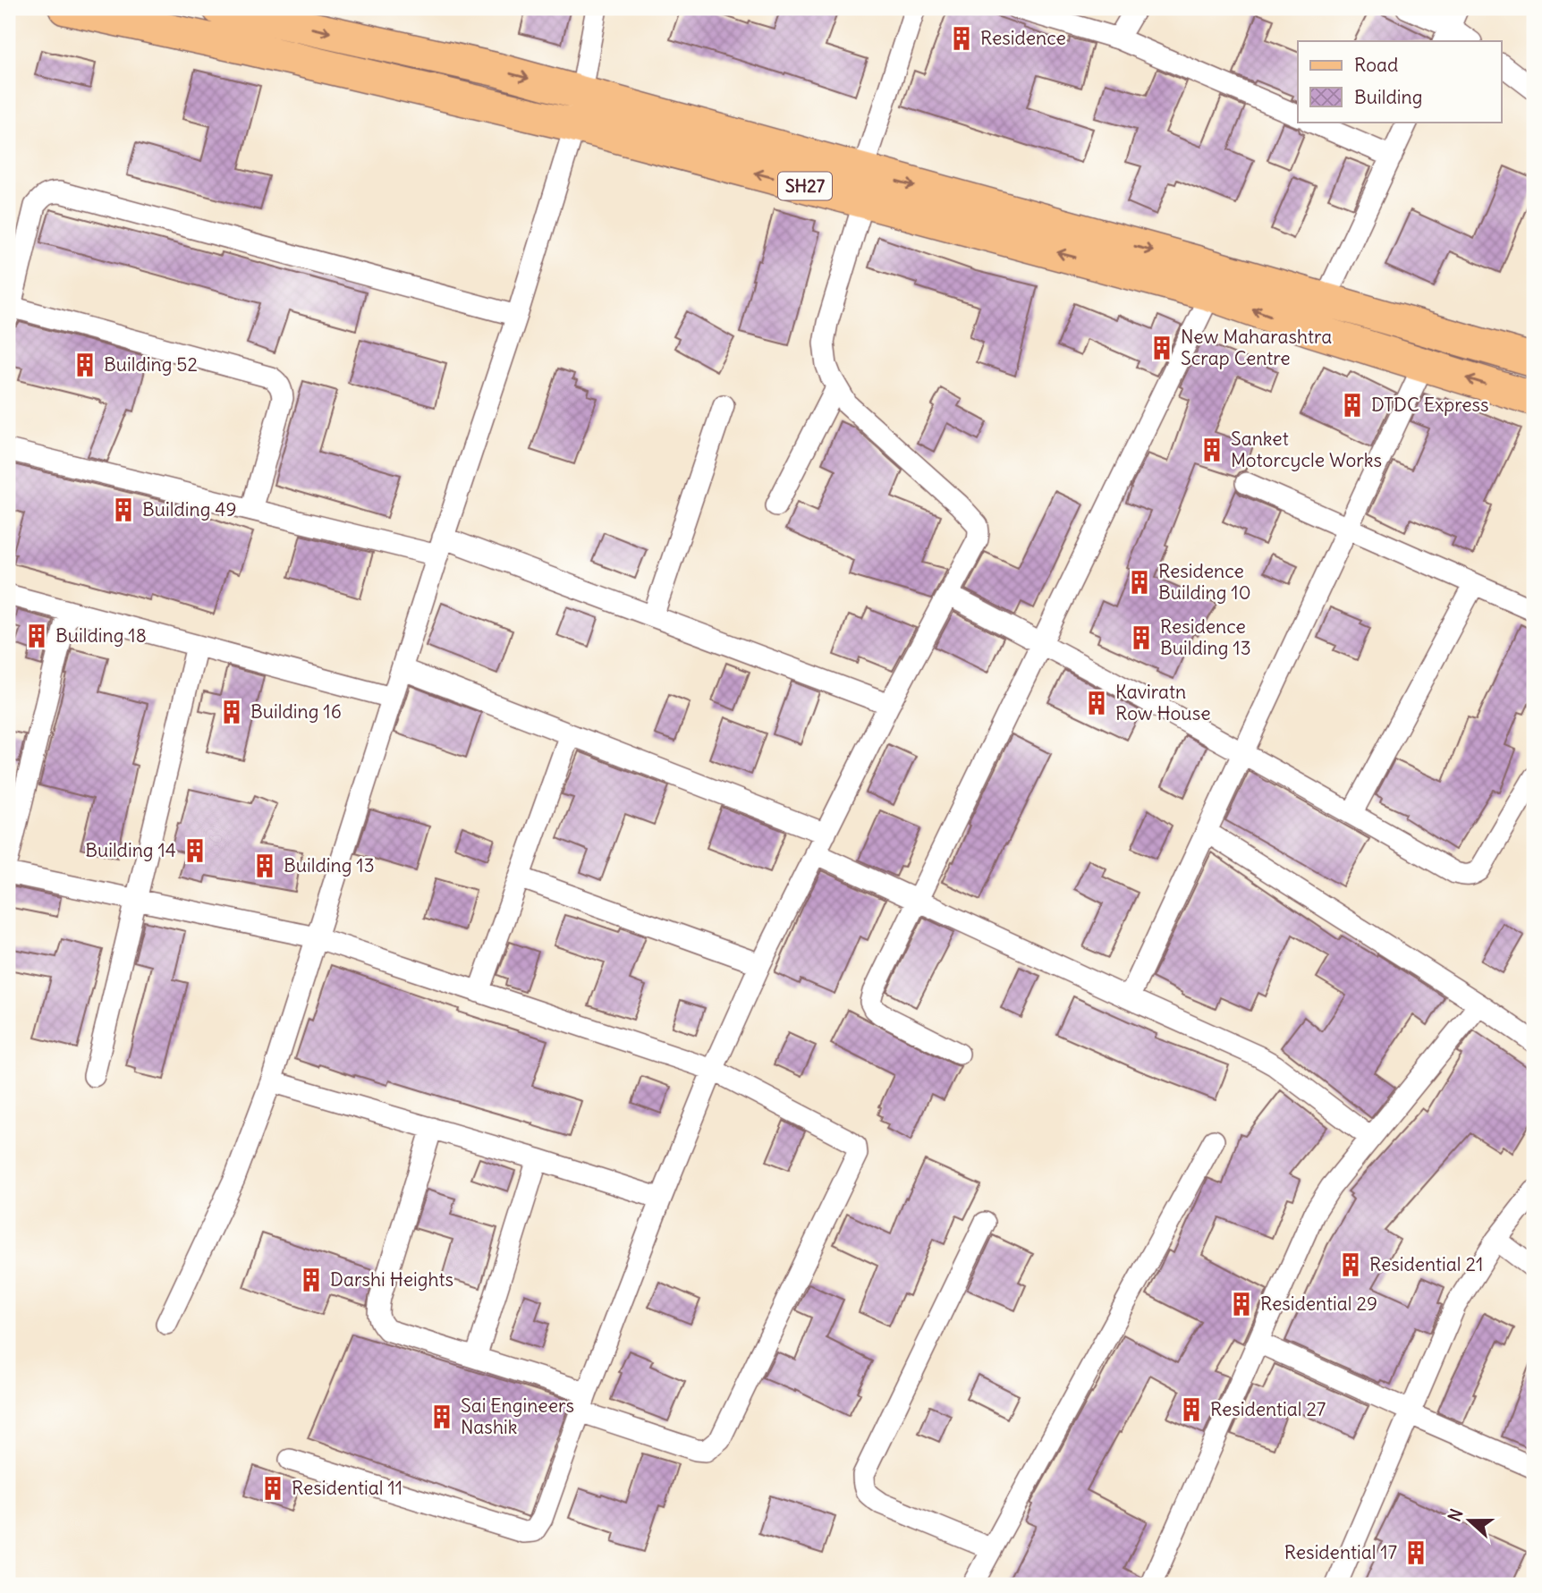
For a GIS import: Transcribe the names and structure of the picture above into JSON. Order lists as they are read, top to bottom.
{
  "streets": {
    "main road": ["SH27"]
  },
  "places": {
    "building": [
      "Residence",
      "New Maharashtra Scrap Centre",
      "Building 52",
      "DTDC Express",
      "Sanket Motorcycle Works",
      "Building 49",
      "Residence Building 10",
      "Building 18",
      "Residence Building 13",
      "Kaviratn Row House",
      "Building 16",
      "Building 14",
      "Building 13",
      "Residential 21",
      "Darshi Heights",
      "Residential 29",
      "Residential 27",
      "Sai Engineers Nashik",
      "Residential 11",
      "Residential 17"
    ]
  },
  "legend": ["Road", "Building"],
  "north": "left"
}
